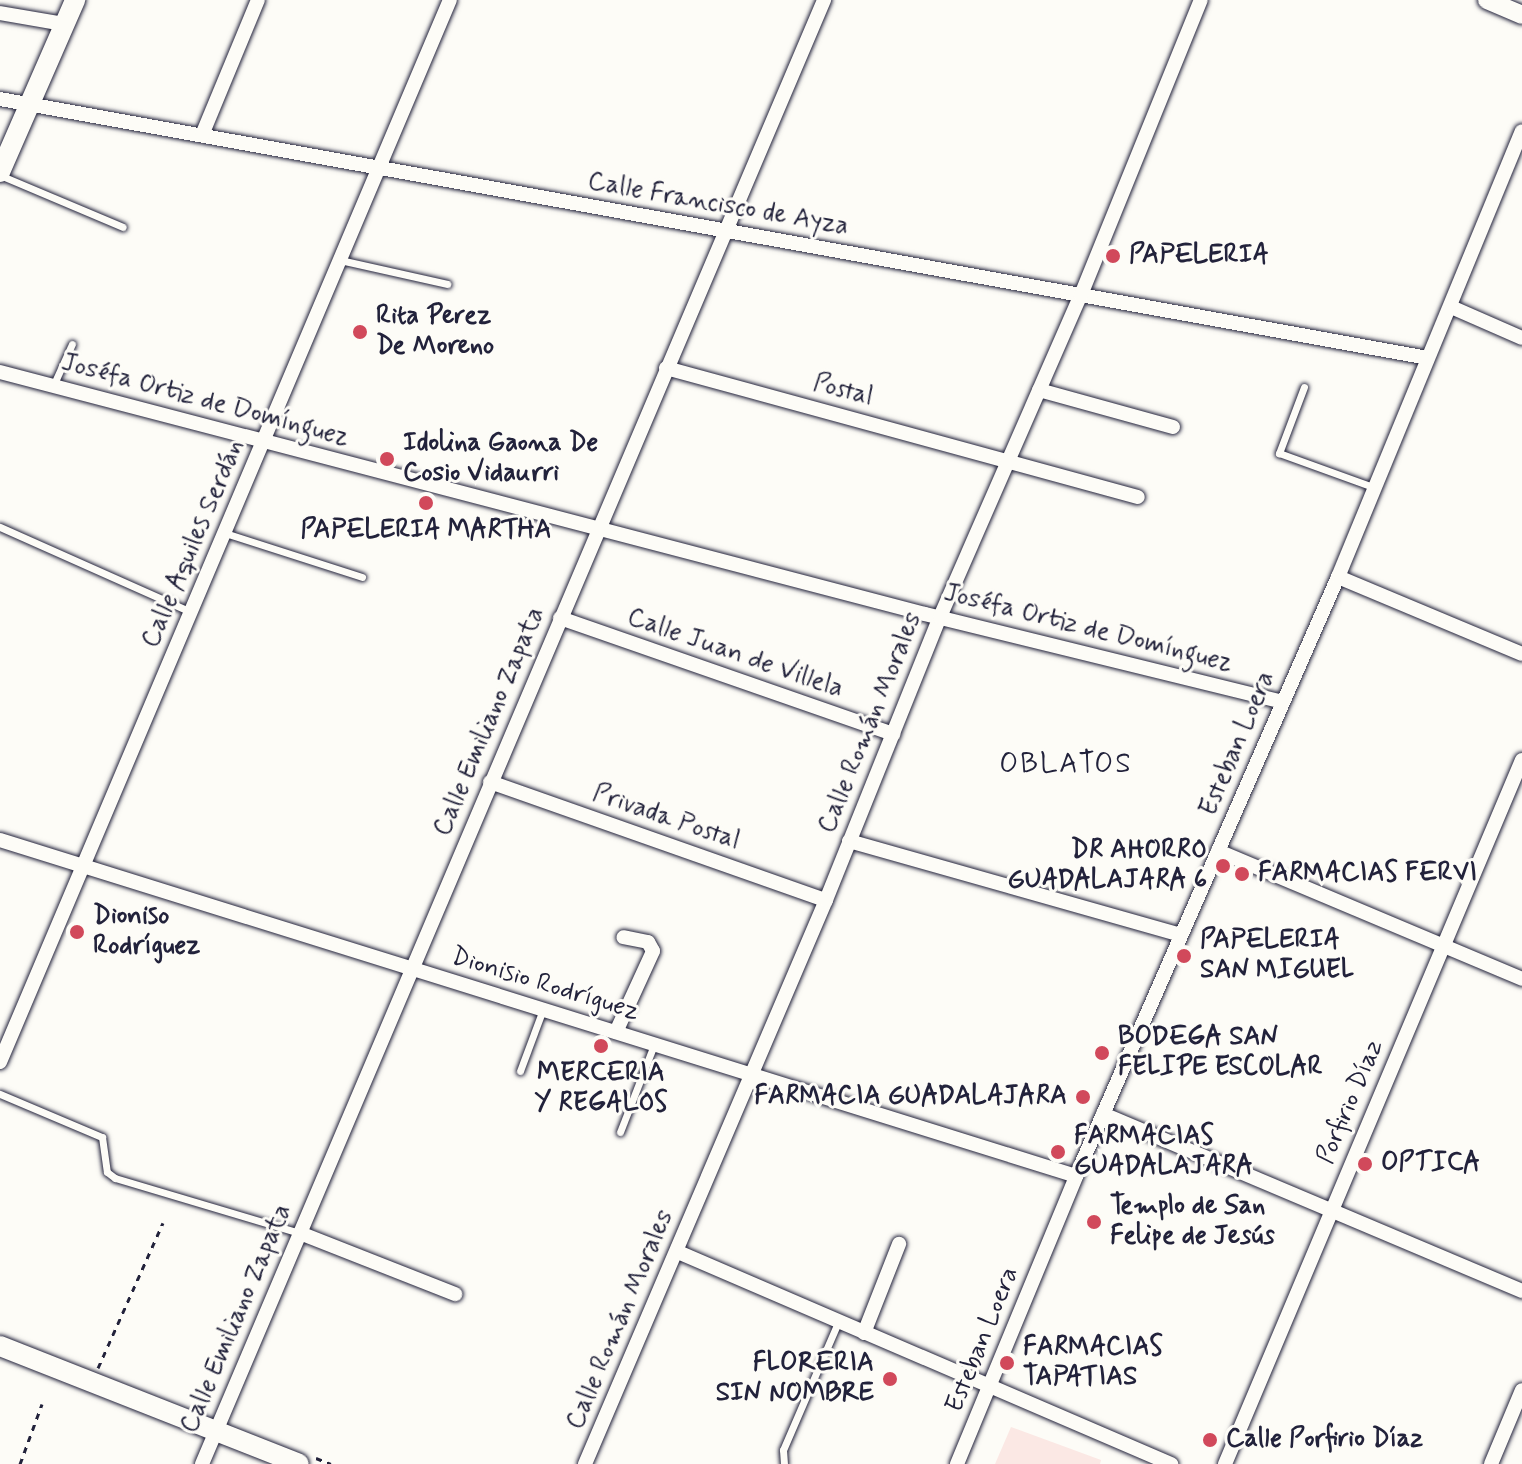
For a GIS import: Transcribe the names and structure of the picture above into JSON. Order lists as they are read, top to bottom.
{
  "streets": {
    "street": [
      "Calle Francisco de Ayza",
      "Postal",
      "Joséfa Ortiz de Domínguez",
      "Calle Aquiles Serdán",
      "Calle Juan de Villela",
      "Calle Emiliano Zapata",
      "Calle Román Morales",
      "Esteban Loera",
      "Privada Postal",
      "Dionisio Rodríguez",
      "Porfirio Díaz"
    ]
  },
  "crossings": [
    ["Calle Francisco de Ayza", "Calle Aquiles Serdán"],
    ["Calle Francisco de Ayza", "Calle Emiliano Zapata"],
    ["Calle Francisco de Ayza", "Calle Román Morales"],
    ["Calle Francisco de Ayza", "Esteban Loera"],
    ["Postal", "Calle Emiliano Zapata"],
    ["Postal", "Calle Román Morales"],
    ["Joséfa Ortiz de Domínguez", "Calle Aquiles Serdán"],
    ["Joséfa Ortiz de Domínguez", "Calle Emiliano Zapata"],
    ["Joséfa Ortiz de Domínguez", "Calle Román Morales"],
    ["Joséfa Ortiz de Domínguez", "Esteban Loera"],
    ["Calle Aquiles Serdán", "Dionisio Rodríguez"],
    ["Calle Juan de Villela", "Calle Emiliano Zapata"],
    ["Calle Juan de Villela", "Calle Román Morales"],
    ["Calle Emiliano Zapata", "Privada Postal"],
    ["Calle Emiliano Zapata", "Dionisio Rodríguez"],
    ["Calle Román Morales", "Privada Postal"],
    ["Calle Román Morales", "Dionisio Rodríguez"],
    ["Esteban Loera", "Dionisio Rodríguez"]
  ],
  "districts": ["OBLATOS"],
  "places": [
    "PAPELERIA",
    "Rita Perez De Moreno",
    "Idolina Gaona De Cosio Vidaurri",
    "PAPELERIA MARTHA",
    "DR AHORRO GUADALAJARA 6",
    "FARMACIAS FERVI",
    "Dioniso Rodríguez",
    "PAPELERIA SAN MIGUEL",
    "MERCERIA Y REGALOS",
    "BODEGA SAN FELIPE ESCOLAR",
    "FARMACIA GUADALAJARA",
    "FARMACIAS GUADALAJARA",
    "OPTICA",
    "Templo de San Felipe de Jesús",
    "FARMACIAS TAPATIAS",
    "FLORERIA SIN NOMBRE",
    "Calle Porfirio Díaz"
  ]
}
